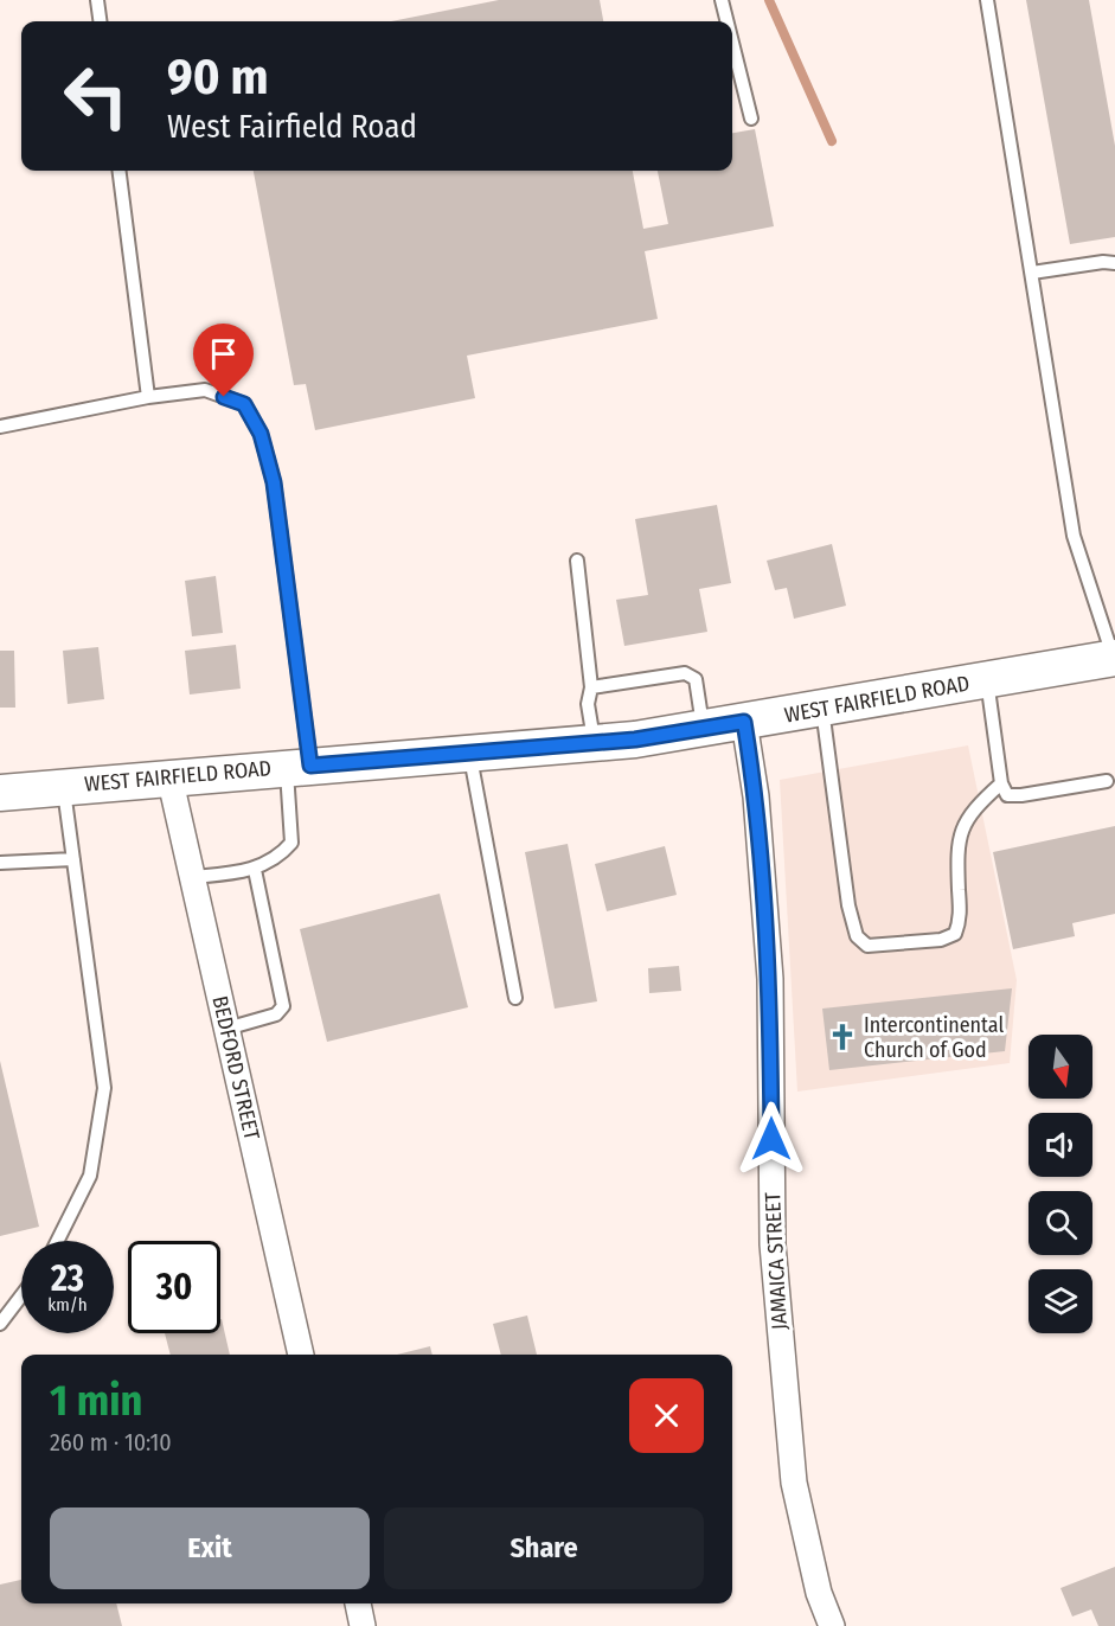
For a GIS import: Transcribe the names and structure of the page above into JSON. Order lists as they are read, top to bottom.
{
  "streets": {
    "main road": ["WEST FAIRFIELD ROAD"],
    "street": ["BEDFORD STREET", "JAMAICA STREET"]
  },
  "crossings": [
    ["WEST FAIRFIELD ROAD", "BEDFORD STREET"],
    ["WEST FAIRFIELD ROAD", "JAMAICA STREET"]
  ],
  "places": {
    "church": ["Intercontinental Church of God"]
  },
  "north": "bottom",
  "page": {
    "turn": ["90 m", "West Fairfield Road"],
    "speed": "23 km/h",
    "limit": "30",
    "heading": ["1 min", "260 m · 10:10"],
    "buttons": ["Exit", "Share"]
  }
}
